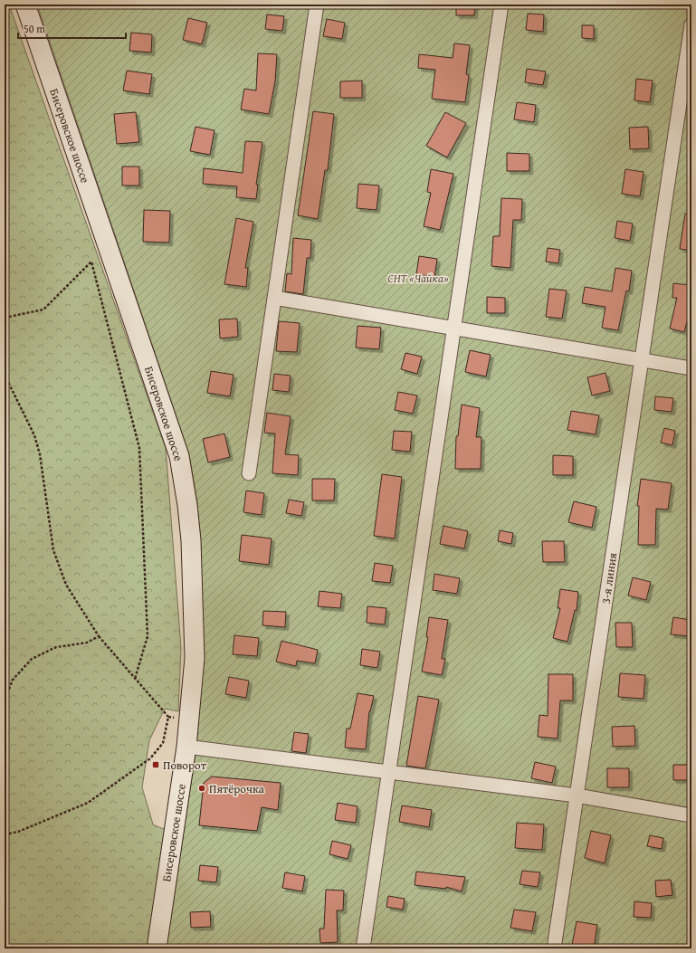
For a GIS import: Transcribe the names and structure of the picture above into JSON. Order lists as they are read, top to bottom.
{
  "streets": {
    "main road": ["Бисеровское шоссе"],
    "street": ["3-я линия"]
  },
  "parks": ["СНТ «Чайка»"],
  "places": {
    "transit": ["Поворот"],
    "other": ["Пятёрочка"]
  },
  "scale_bar": "50 m"
}
